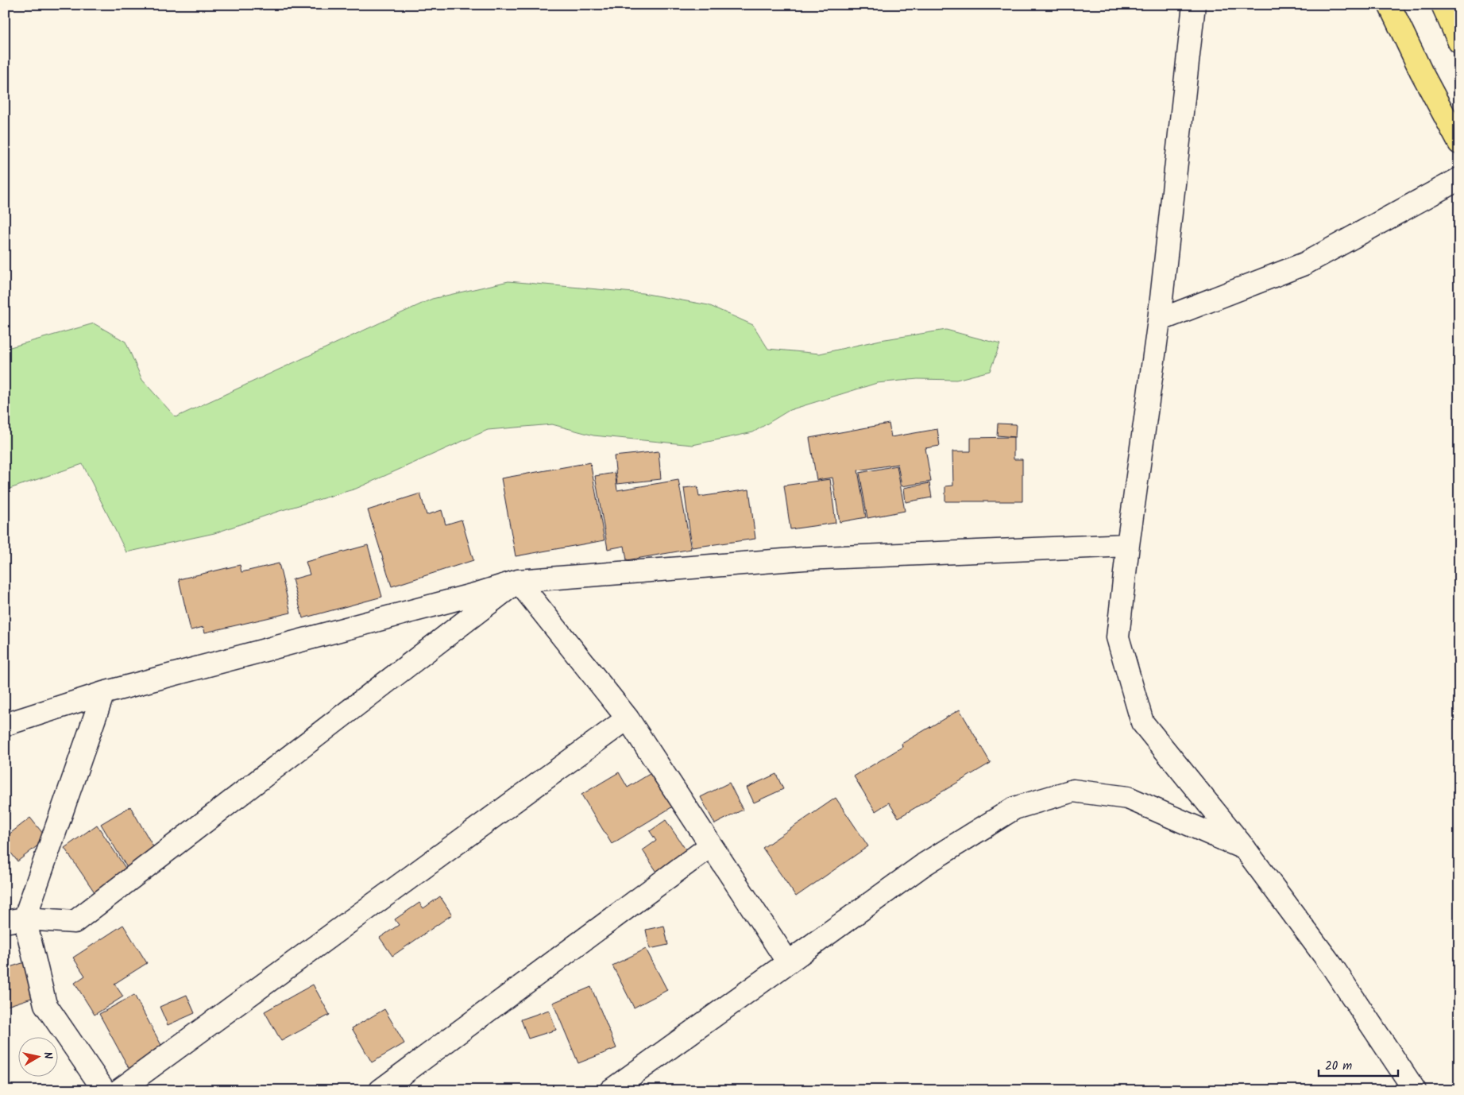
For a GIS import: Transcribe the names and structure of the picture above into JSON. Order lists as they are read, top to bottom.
{
  "scale_bar": "20 m",
  "north": "right"
}
